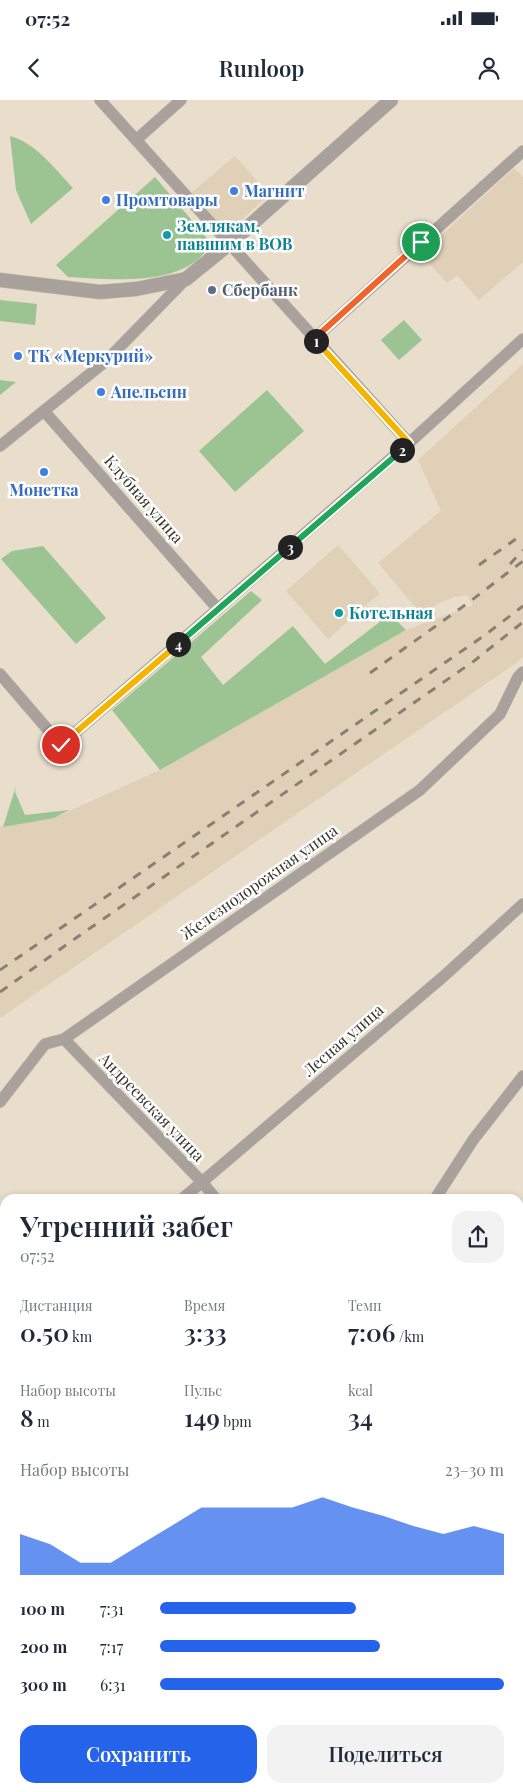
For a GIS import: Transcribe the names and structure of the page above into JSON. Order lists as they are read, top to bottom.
{
  "streets": {
    "street": [
      "Клубная улица",
      "Железнодорожная улица",
      "Лесная улица",
      "Андреевская улица"
    ]
  },
  "crossings": [
    ["Железнодорожная улица", "Андреевская улица"],
    ["Лесная улица", "Андреевская улица"]
  ],
  "places": [
    "Магнит",
    "Промтовары",
    "Землякам, павшим в ВОВ",
    "Сбербанк",
    "ТК «Меркурий»",
    "Апельсин",
    "Монетка",
    "Котельная"
  ],
  "page": {
    "status": "07:52",
    "header": "Runloop",
    "pins": [
      "1",
      "2",
      "3",
      "4"
    ],
    "heading": ["Утренний забег", "07:52"],
    "stats": [
      ["Дистанция", "0.50 km"],
      ["Время", "3:33"],
      ["Темп", "7:06 /km"],
      ["Набор высоты", "8 m"],
      ["Пульс", "149 bpm"],
      ["kcal", "34"]
    ],
    "chart": ["Набор высоты", "23–30 m"],
    "list": [
      {
        "name": "100 m",
        "note": "7:31"
      },
      {
        "name": "200 m",
        "note": "7:17"
      },
      {
        "name": "300 m",
        "note": "6:31"
      }
    ],
    "buttons": ["Сохранить", "Поделиться"]
  }
}
